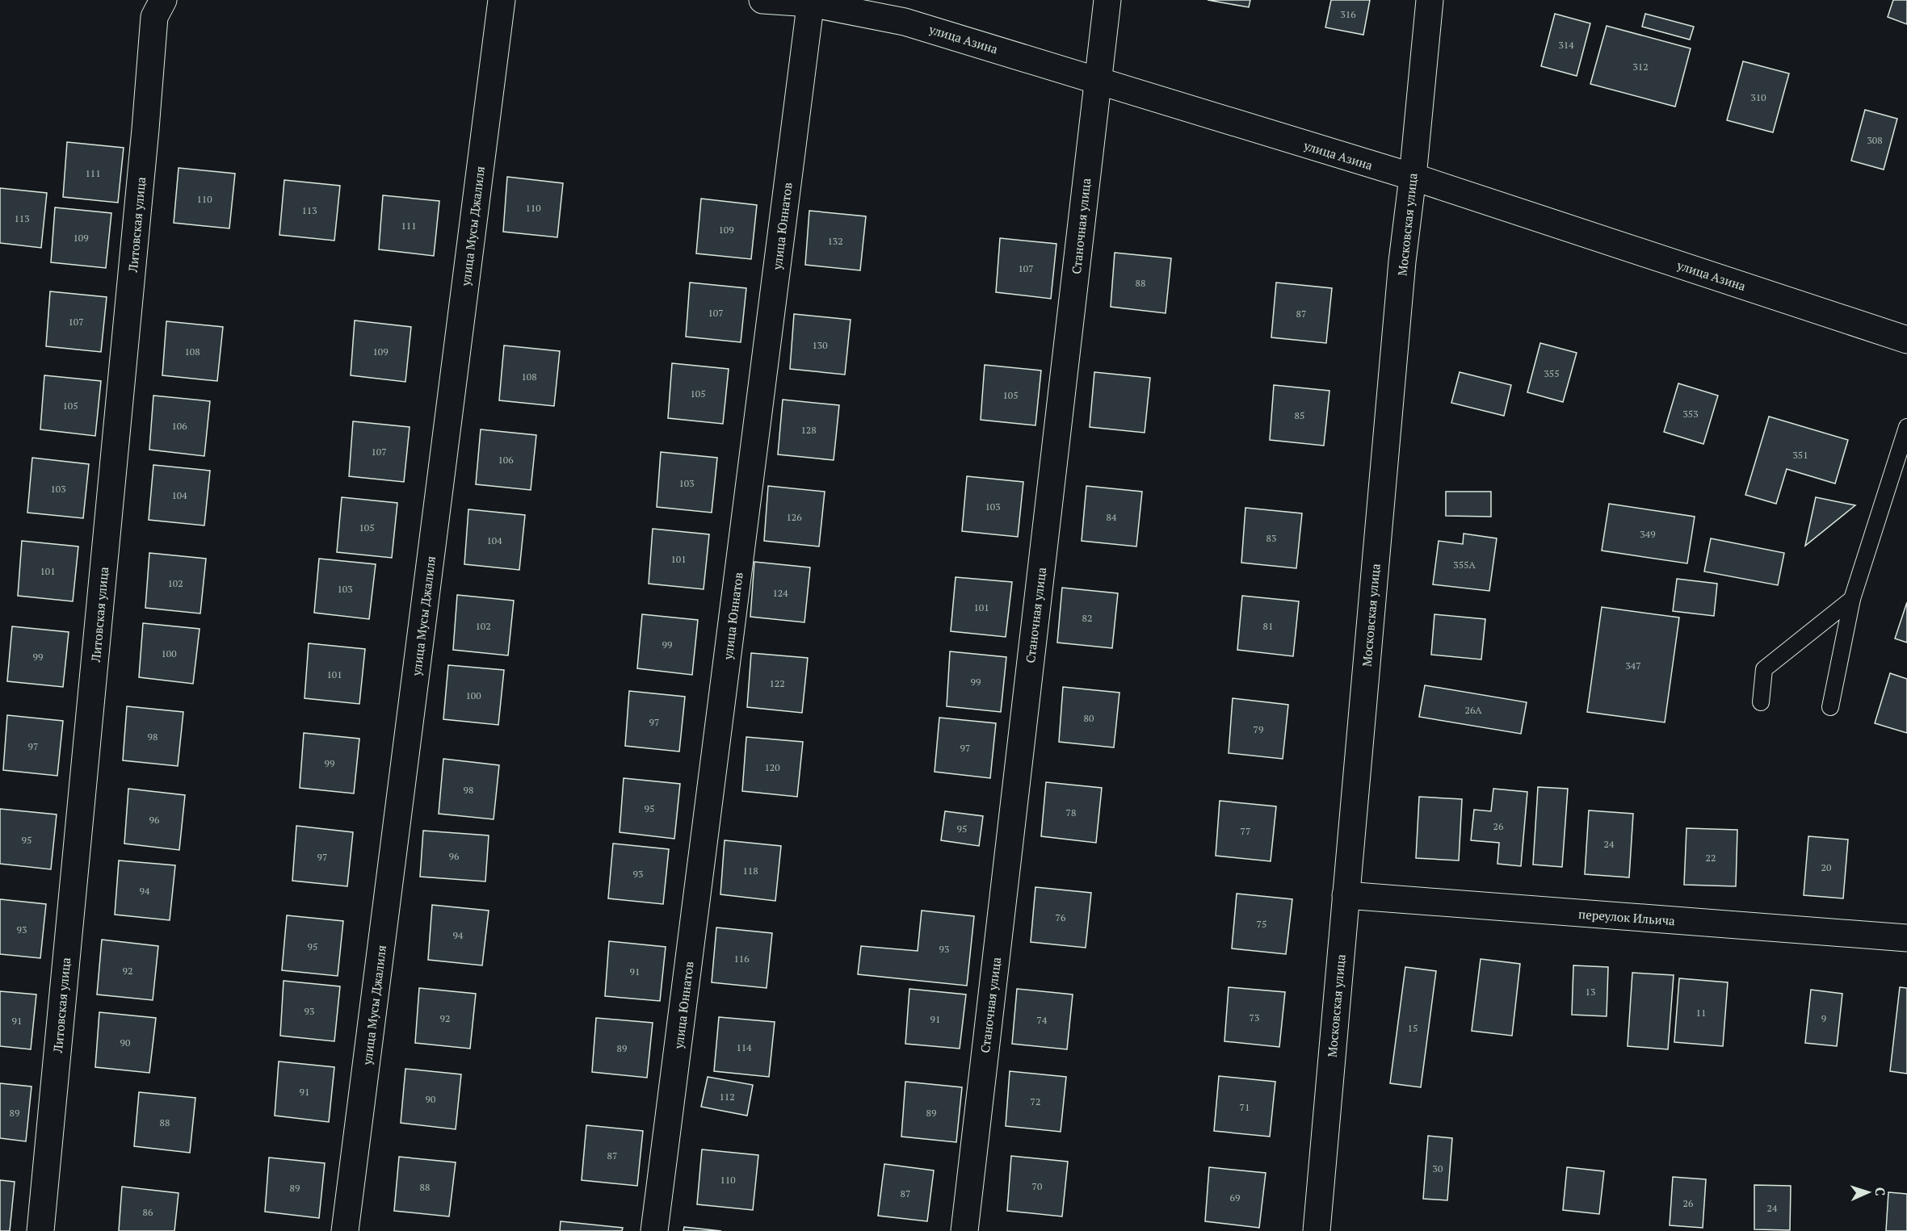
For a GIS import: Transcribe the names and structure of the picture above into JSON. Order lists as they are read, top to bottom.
{
  "streets": {
    "street": [
      "улица Азина",
      "Литовская улица",
      "Московская улица",
      "улица Мусы Джалиля",
      "улица Юннатов",
      "Станочная улица",
      "переулок Ильича"
    ]
  },
  "crossings": [
    ["улица Азина", "Московская улица"],
    ["улица Азина", "улица Юннатов"],
    ["улица Азина", "Станочная улица"],
    ["Московская улица", "переулок Ильича"]
  ],
  "house_numbers": [
    "316",
    "314",
    "312",
    "310",
    "308",
    "111",
    "110",
    "110",
    "113",
    "113",
    "111",
    "109",
    "109",
    "132",
    "107",
    "88",
    "107",
    "87",
    "107",
    "130",
    "108",
    "109",
    "355",
    "108",
    "105",
    "105",
    "105",
    "353",
    "85",
    "106",
    "128",
    "107",
    "351",
    "106",
    "103",
    "103",
    "104",
    "103",
    "126",
    "84",
    "105",
    "349",
    "83",
    "104",
    "101",
    "355А",
    "101",
    "102",
    "103",
    "124",
    "101",
    "82",
    "102",
    "81",
    "99",
    "100",
    "99",
    "347",
    "101",
    "99",
    "122",
    "100",
    "26А",
    "80",
    "97",
    "79",
    "98",
    "97",
    "97",
    "99",
    "120",
    "98",
    "95",
    "78",
    "96",
    "26",
    "95",
    "77",
    "95",
    "24",
    "96",
    "97",
    "22",
    "20",
    "118",
    "93",
    "94",
    "76",
    "75",
    "93",
    "94",
    "95",
    "93",
    "116",
    "92",
    "91",
    "13",
    "93",
    "11",
    "73",
    "92",
    "9",
    "91",
    "74",
    "91",
    "15",
    "90",
    "114",
    "89",
    "91",
    "112",
    "90",
    "72",
    "71",
    "89",
    "89",
    "88",
    "87",
    "30",
    "110",
    "70",
    "88",
    "89",
    "87",
    "69",
    "26",
    "24",
    "86"
  ],
  "north": "right"
}
